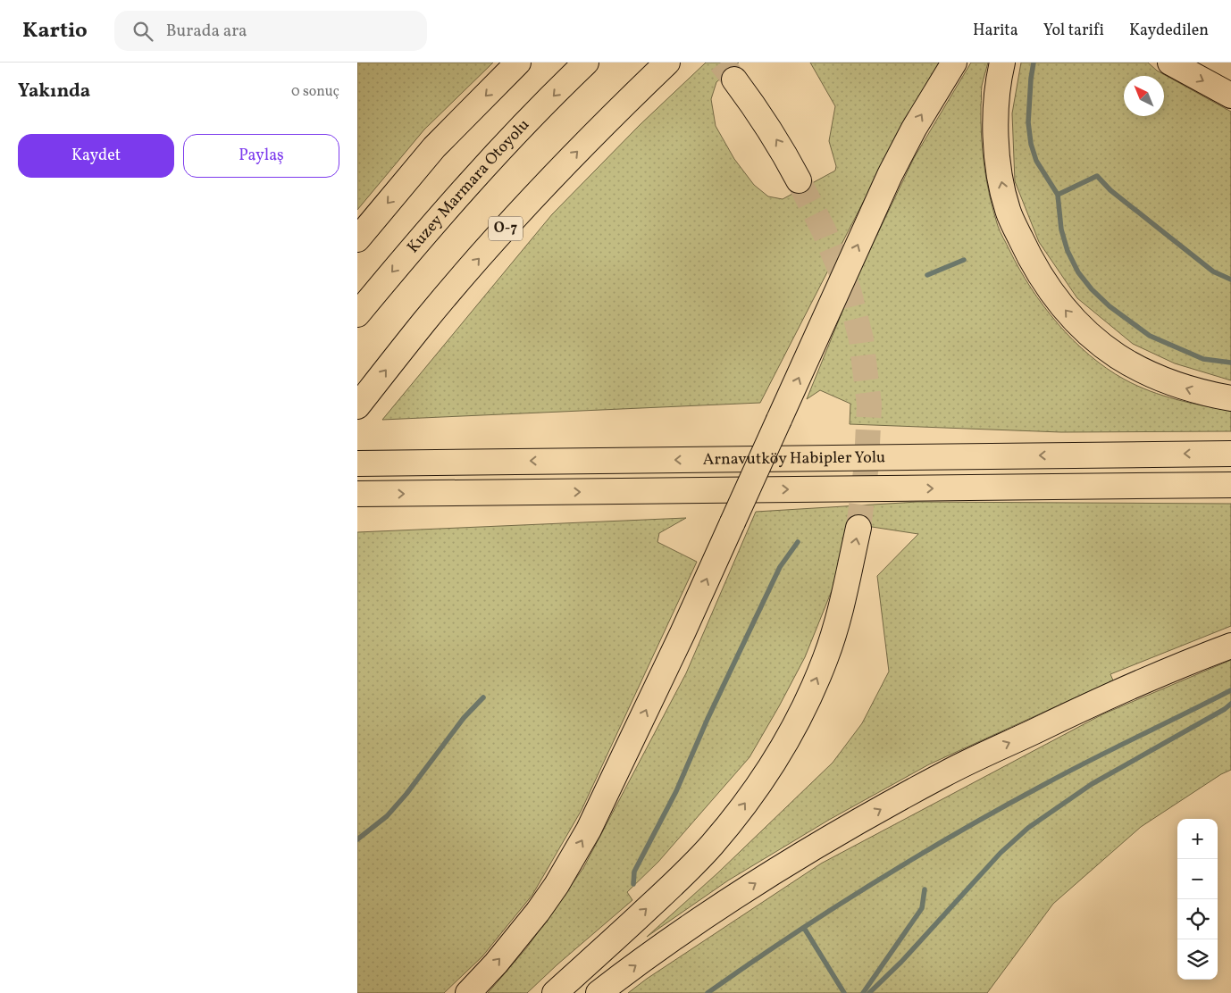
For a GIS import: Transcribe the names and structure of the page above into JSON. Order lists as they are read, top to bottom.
{
  "streets": {
    "main road": ["Kuzey Marmara Otoyolu", "O-7", "Arnavutköy Habipler Yolu"]
  },
  "north": "top left",
  "page": {
    "header": "Kartio",
    "search": "Burada ara",
    "nav": ["Harita", "Yol tarifi", "Kaydedilen"],
    "heading": ["Yakında", "0 sonuç"],
    "buttons": ["Kaydet", "Paylaş"],
    "map_buttons": ["+", "−"]
  }
}
